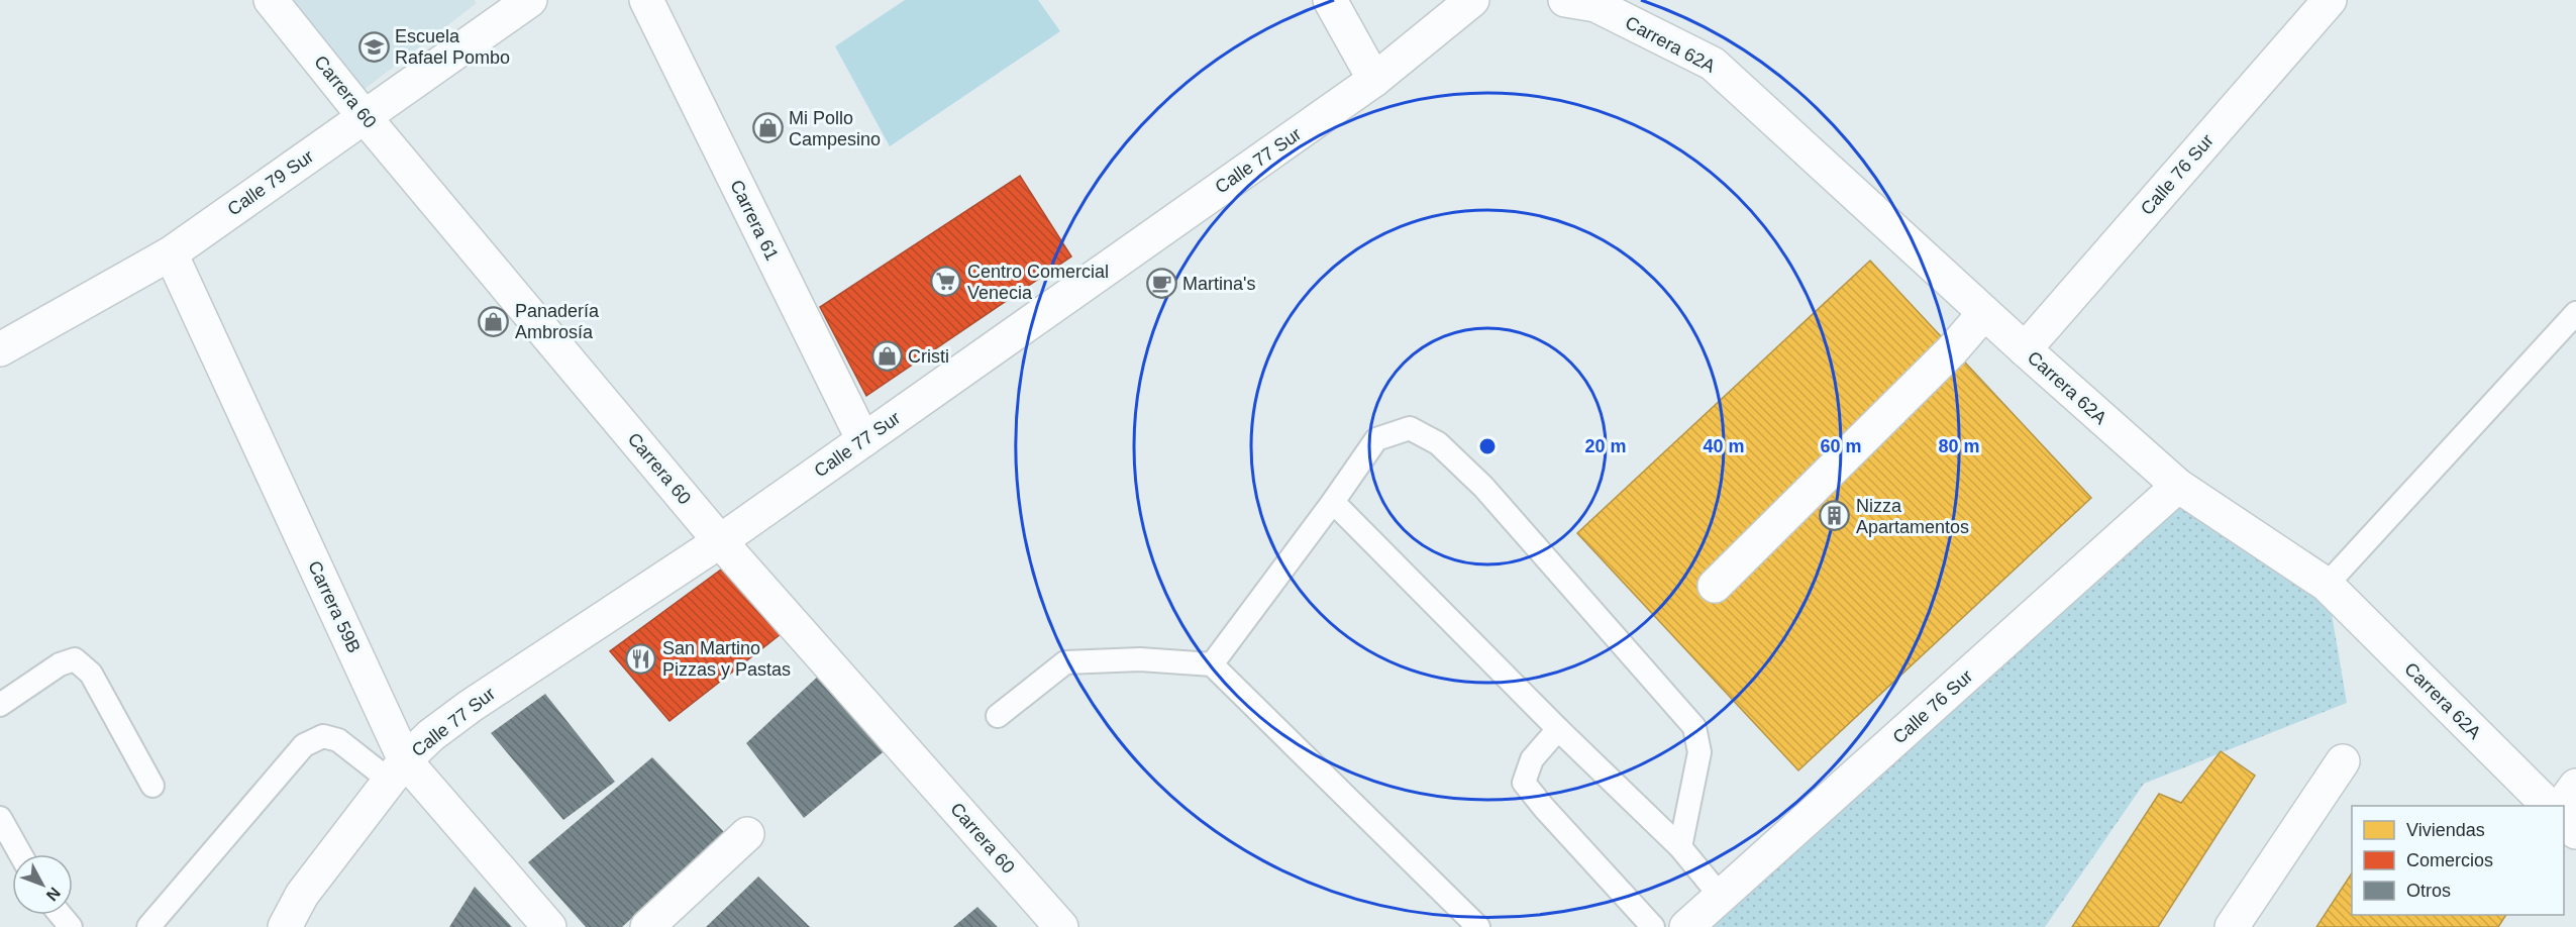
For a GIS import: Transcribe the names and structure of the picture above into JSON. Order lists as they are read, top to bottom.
{
  "streets": {
    "street": [
      "Carrera 62A",
      "Carrera 60",
      "Calle 77 Sur",
      "Calle 76 Sur",
      "Calle 79 Sur",
      "Carrera 61",
      "Carrera 59B"
    ]
  },
  "crossings": [
    ["Carrera 62A", "Calle 76 Sur"],
    ["Carrera 60", "Calle 77 Sur"],
    ["Carrera 60", "Calle 79 Sur"],
    ["Calle 77 Sur", "Carrera 61"],
    ["Calle 77 Sur", "Carrera 59B"],
    ["Calle 79 Sur", "Carrera 59B"]
  ],
  "places": {
    "school or university": ["Escuela Rafael Pombo"],
    "shop": ["Mi Pollo Campesino", "Panadería Ambrosía", "Cristi"],
    "supermarket": ["Centro Comercial Venecia"],
    "cafe": ["Martina's"],
    "building": ["Nizza Apartamentos"],
    "restaurant": ["San Martino Pizzas y Pastas"]
  },
  "legend": ["Viviendas", "Comercios", "Otros"],
  "north": "bottom right",
  "rings": [
    "20 m",
    "40 m",
    "60 m",
    "80 m"
  ]
}
